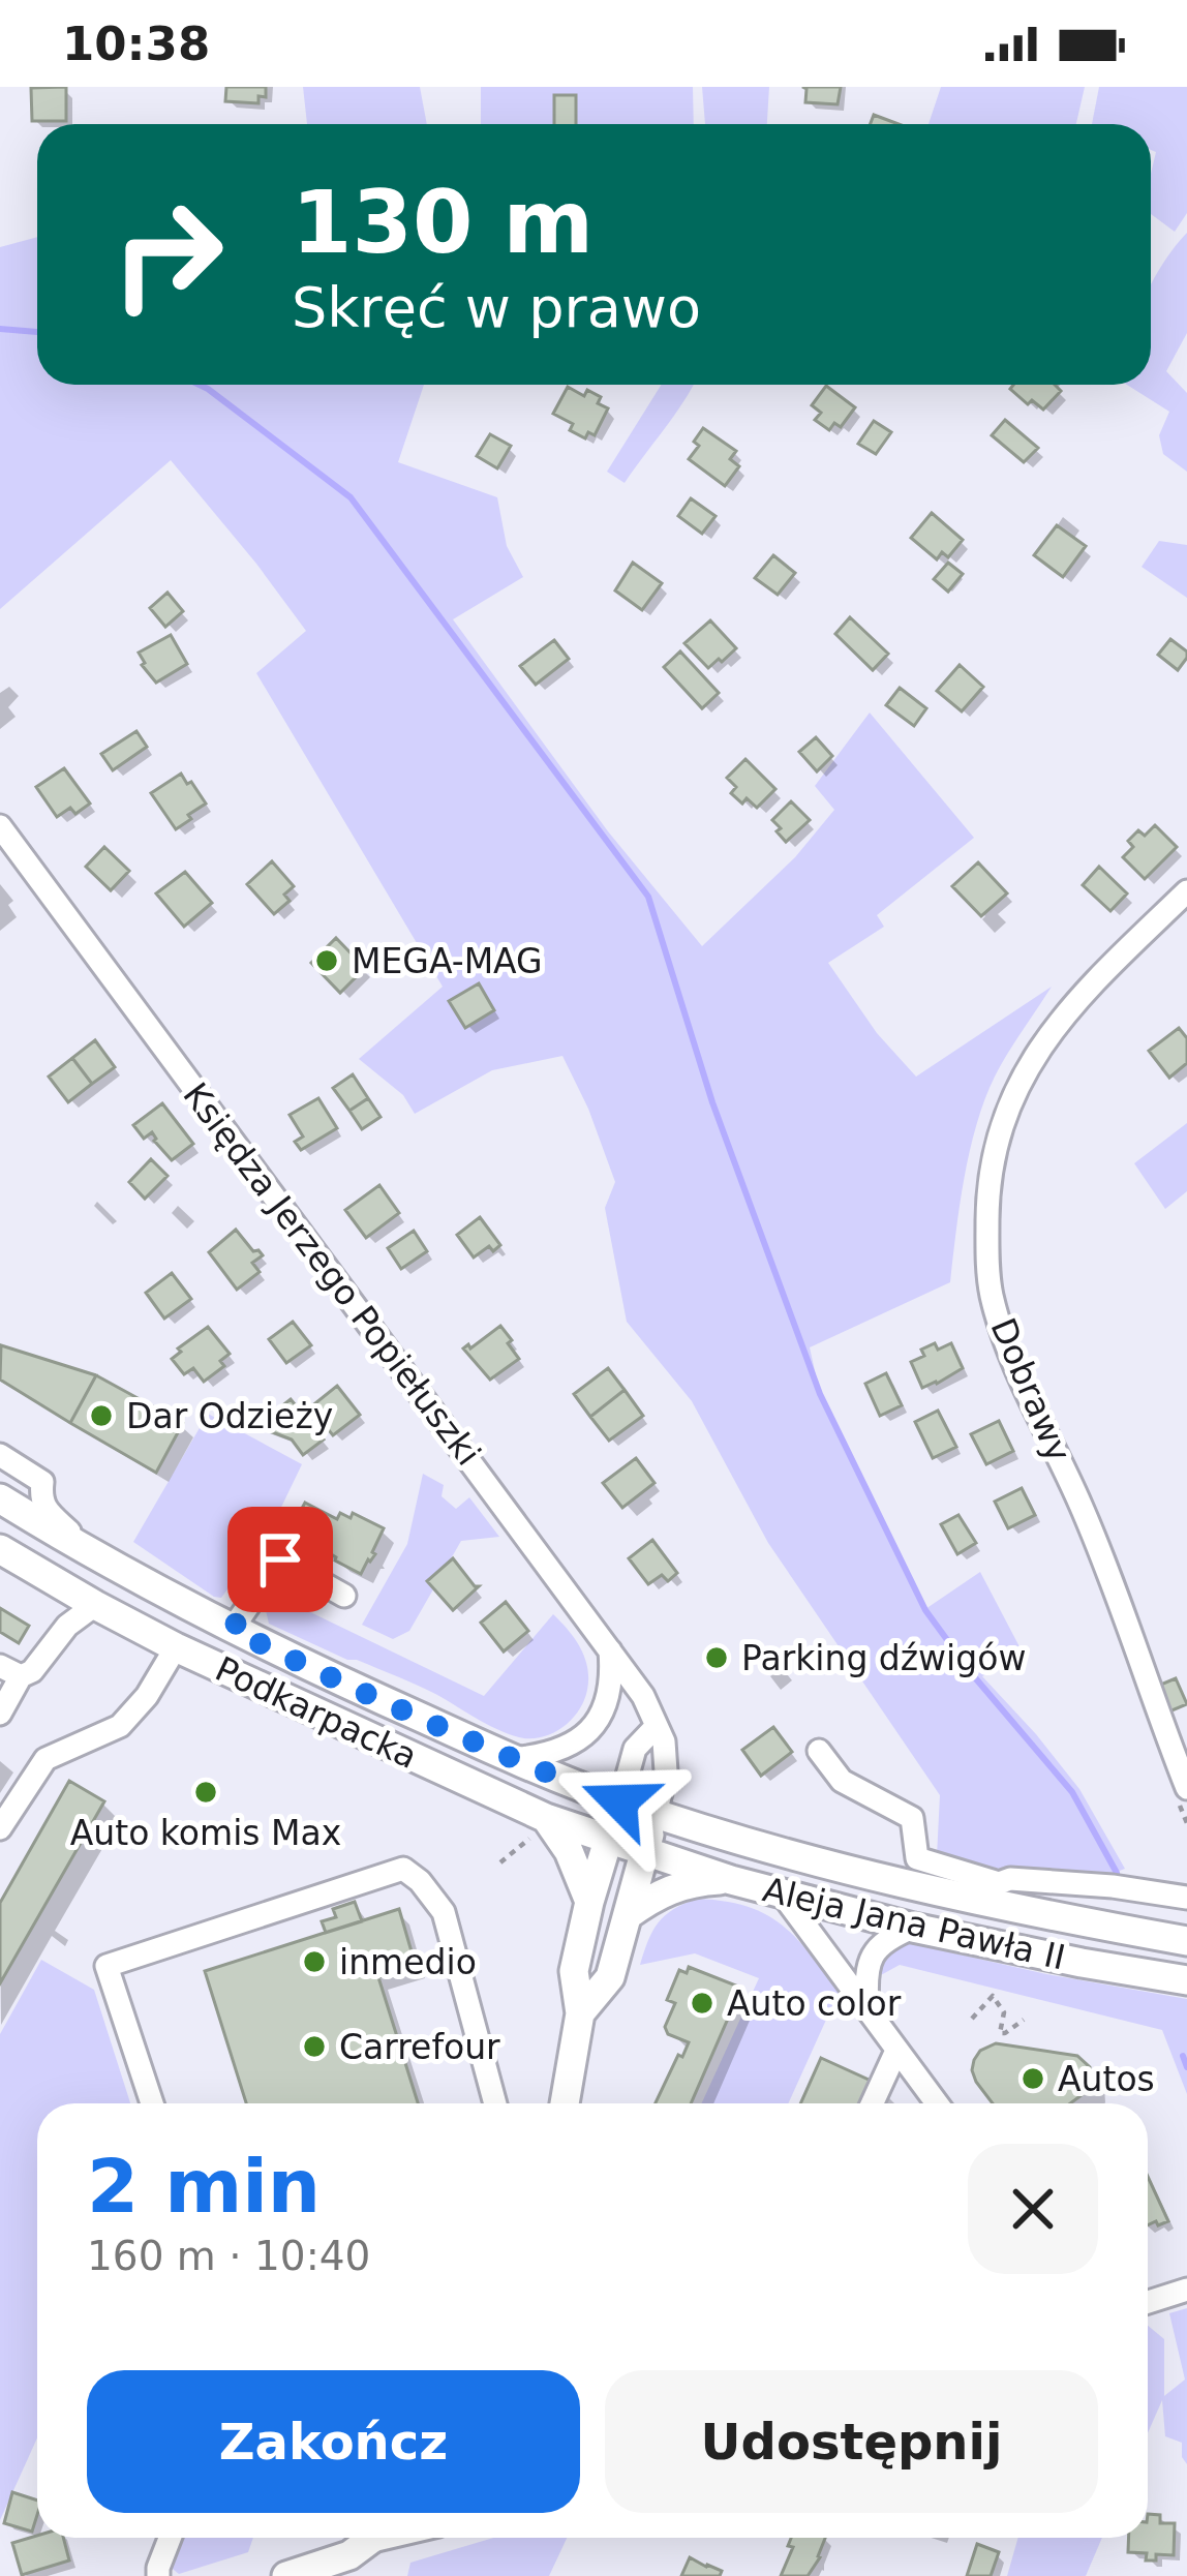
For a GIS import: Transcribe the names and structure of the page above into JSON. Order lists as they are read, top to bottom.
{
  "streets": {
    "main road": ["Księdza Jerzego Popiełuszki", "Podkarpacka", "Aleja Jana Pawła II"],
    "street": ["Dobrawy"]
  },
  "crossings": [
    ["Księdza Jerzego Popiełuszki", "Podkarpacka"],
    ["Księdza Jerzego Popiełuszki", "Aleja Jana Pawła II"],
    ["Podkarpacka", "Aleja Jana Pawła II"]
  ],
  "places": [
    "MEGA-MAG",
    "Dar Odzieży",
    "Parking dźwigów",
    "Auto komis Max",
    "inmedio",
    "Auto color",
    "Carrefour",
    "Autos"
  ],
  "page": {
    "status": "10:38",
    "turn": ["130 m", "Skręć w prawo"],
    "heading": ["2 min", "160 m · 10:40"],
    "buttons": ["Zakończ", "Udostępnij"]
  }
}
